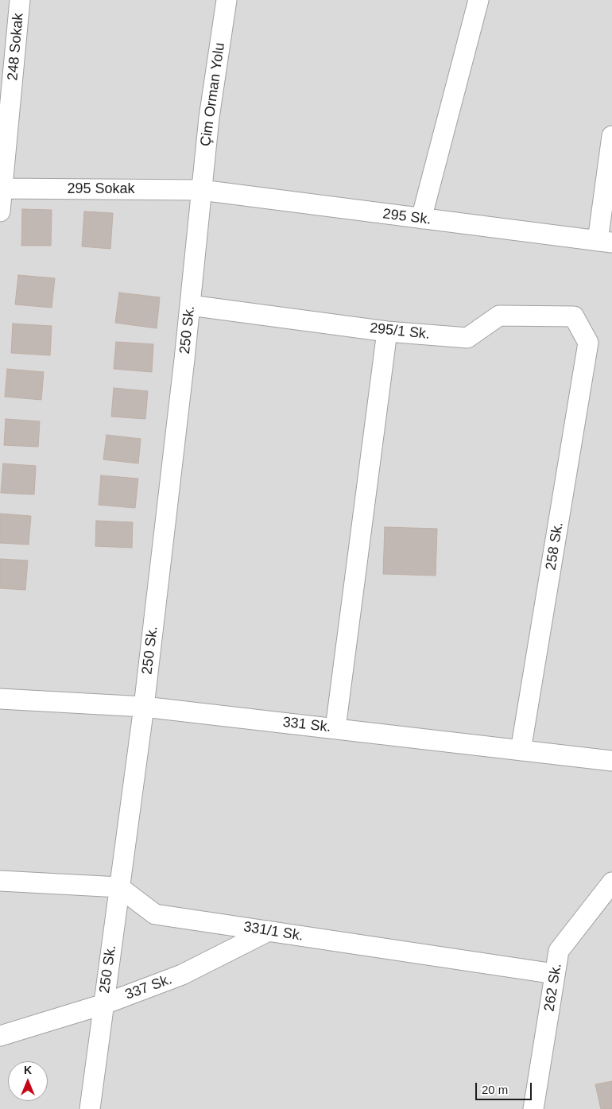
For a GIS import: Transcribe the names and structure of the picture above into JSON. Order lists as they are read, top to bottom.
{
  "streets": {
    "street": [
      "248 Sokak",
      "Çim Orman Yolu",
      "295 Sokak",
      "295 Sk.",
      "250 Sk.",
      "295/1 Sk.",
      "258 Sk.",
      "331 Sk.",
      "331/1 Sk.",
      "337 Sk.",
      "262 Sk."
    ]
  },
  "crossings": [
    ["248 Sokak", "295 Sokak"],
    ["Çim Orman Yolu", "295 Sokak"],
    ["Çim Orman Yolu", "295 Sk."],
    ["Çim Orman Yolu", "250 Sk."],
    ["295 Sokak", "295 Sk."],
    ["295 Sokak", "250 Sk."],
    ["295 Sk.", "250 Sk."],
    ["250 Sk.", "295/1 Sk."],
    ["250 Sk.", "331 Sk."],
    ["250 Sk.", "331/1 Sk."],
    ["250 Sk.", "337 Sk."],
    ["295/1 Sk.", "258 Sk."],
    ["258 Sk.", "331 Sk."],
    ["331/1 Sk.", "337 Sk."],
    ["331/1 Sk.", "262 Sk."]
  ],
  "scale_bar": "20 m",
  "north": "top"
}
